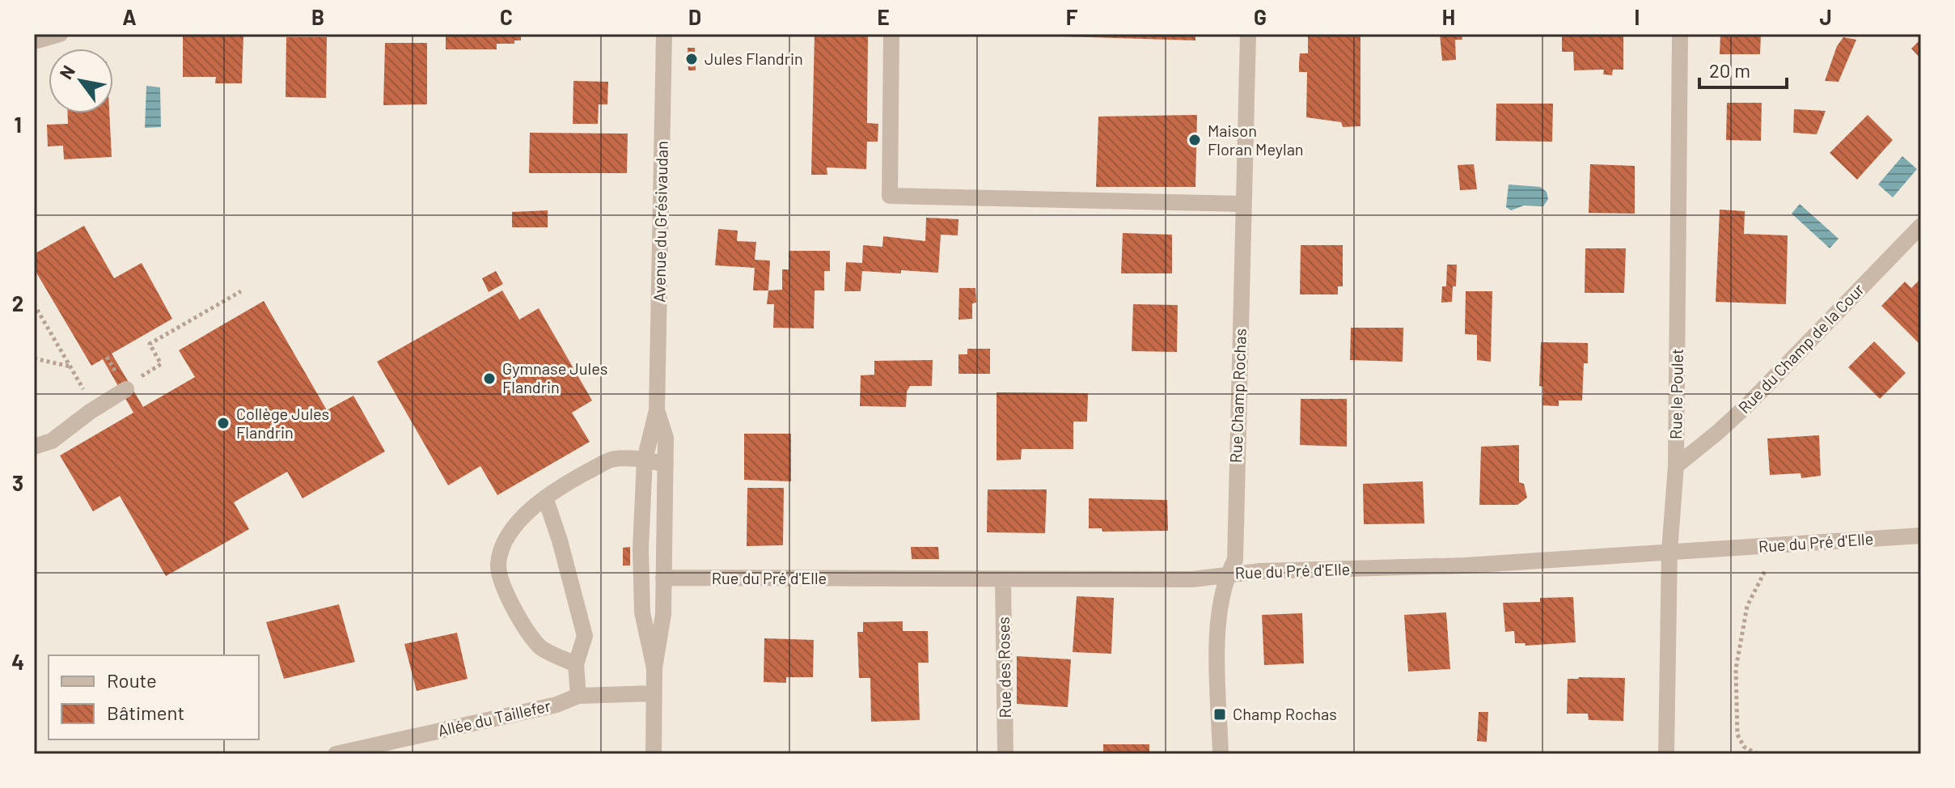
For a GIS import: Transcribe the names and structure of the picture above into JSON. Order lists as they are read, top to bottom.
{
  "streets": {
    "street": [
      "Avenue du Grésivaudan",
      "Rue du Champ de la Cour",
      "Rue le Poulet",
      "Rue Champ Rochas",
      "Rue du Pré d'Elle",
      "Rue des Roses",
      "Allée du Taillefer"
    ]
  },
  "crossings": [
    ["Avenue du Grésivaudan", "Rue du Pré d'Elle"],
    ["Avenue du Grésivaudan", "Allée du Taillefer"],
    ["Rue du Champ de la Cour", "Rue le Poulet"],
    ["Rue le Poulet", "Rue du Pré d'Elle"],
    ["Rue Champ Rochas", "Rue du Pré d'Elle"],
    ["Rue du Pré d'Elle", "Rue des Roses"]
  ],
  "places": {
    "other": [
      "Jules Flandrin",
      "Maison Floran Meylan",
      "Gymnase Jules Flandrin",
      "Collège Jules Flandrin"
    ],
    "transit": ["Champ Rochas"]
  },
  "legend": ["Route", "Bâtiment"],
  "scale_bar": "20 m",
  "north": "top left",
  "grid": {
    "columns": [
      "A",
      "B",
      "C",
      "D",
      "E",
      "F",
      "G",
      "H",
      "I",
      "J"
    ],
    "rows": [
      "1",
      "2",
      "3",
      "4"
    ]
  }
}
